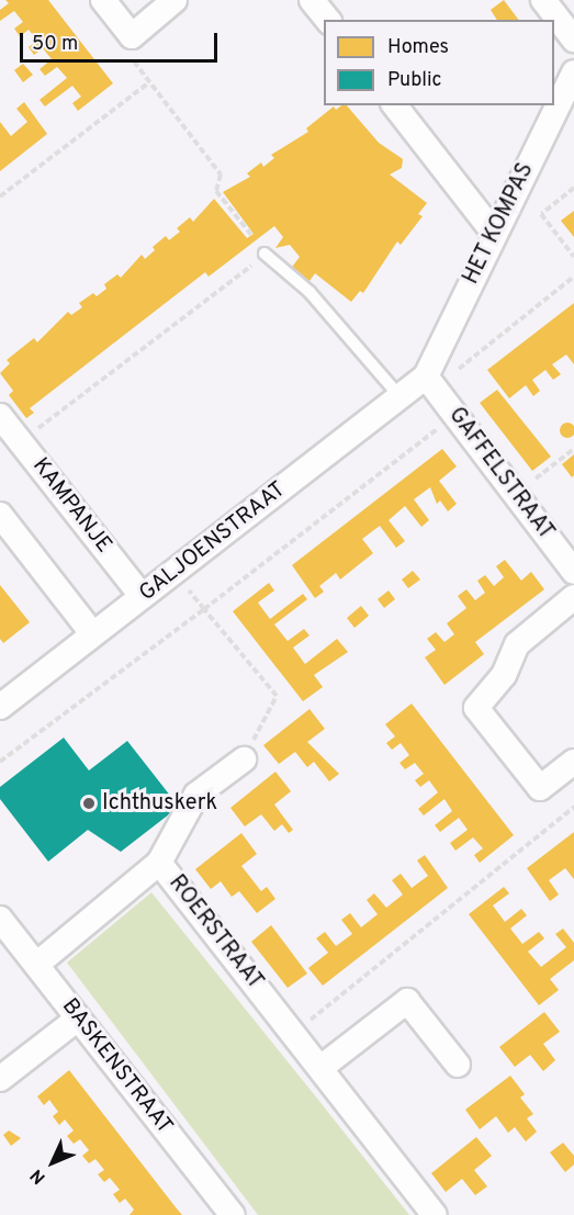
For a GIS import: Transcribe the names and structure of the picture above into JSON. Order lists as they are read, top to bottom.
{
  "streets": {
    "street": [
      "HET KOMPAS",
      "GAFFELSTRAAT",
      "KAMPANJE",
      "GALJOENSTRAAT",
      "ROERSTRAAT",
      "BASKENSTRAAT"
    ]
  },
  "crossings": [
    ["HET KOMPAS", "GAFFELSTRAAT"],
    ["HET KOMPAS", "GALJOENSTRAAT"],
    ["GAFFELSTRAAT", "GALJOENSTRAAT"],
    ["KAMPANJE", "GALJOENSTRAAT"],
    ["ROERSTRAAT", "BASKENSTRAAT"]
  ],
  "places": ["Ichthuskerk"],
  "legend": ["Homes", "Public"],
  "scale_bar": "50 m",
  "north": "bottom left"
}
